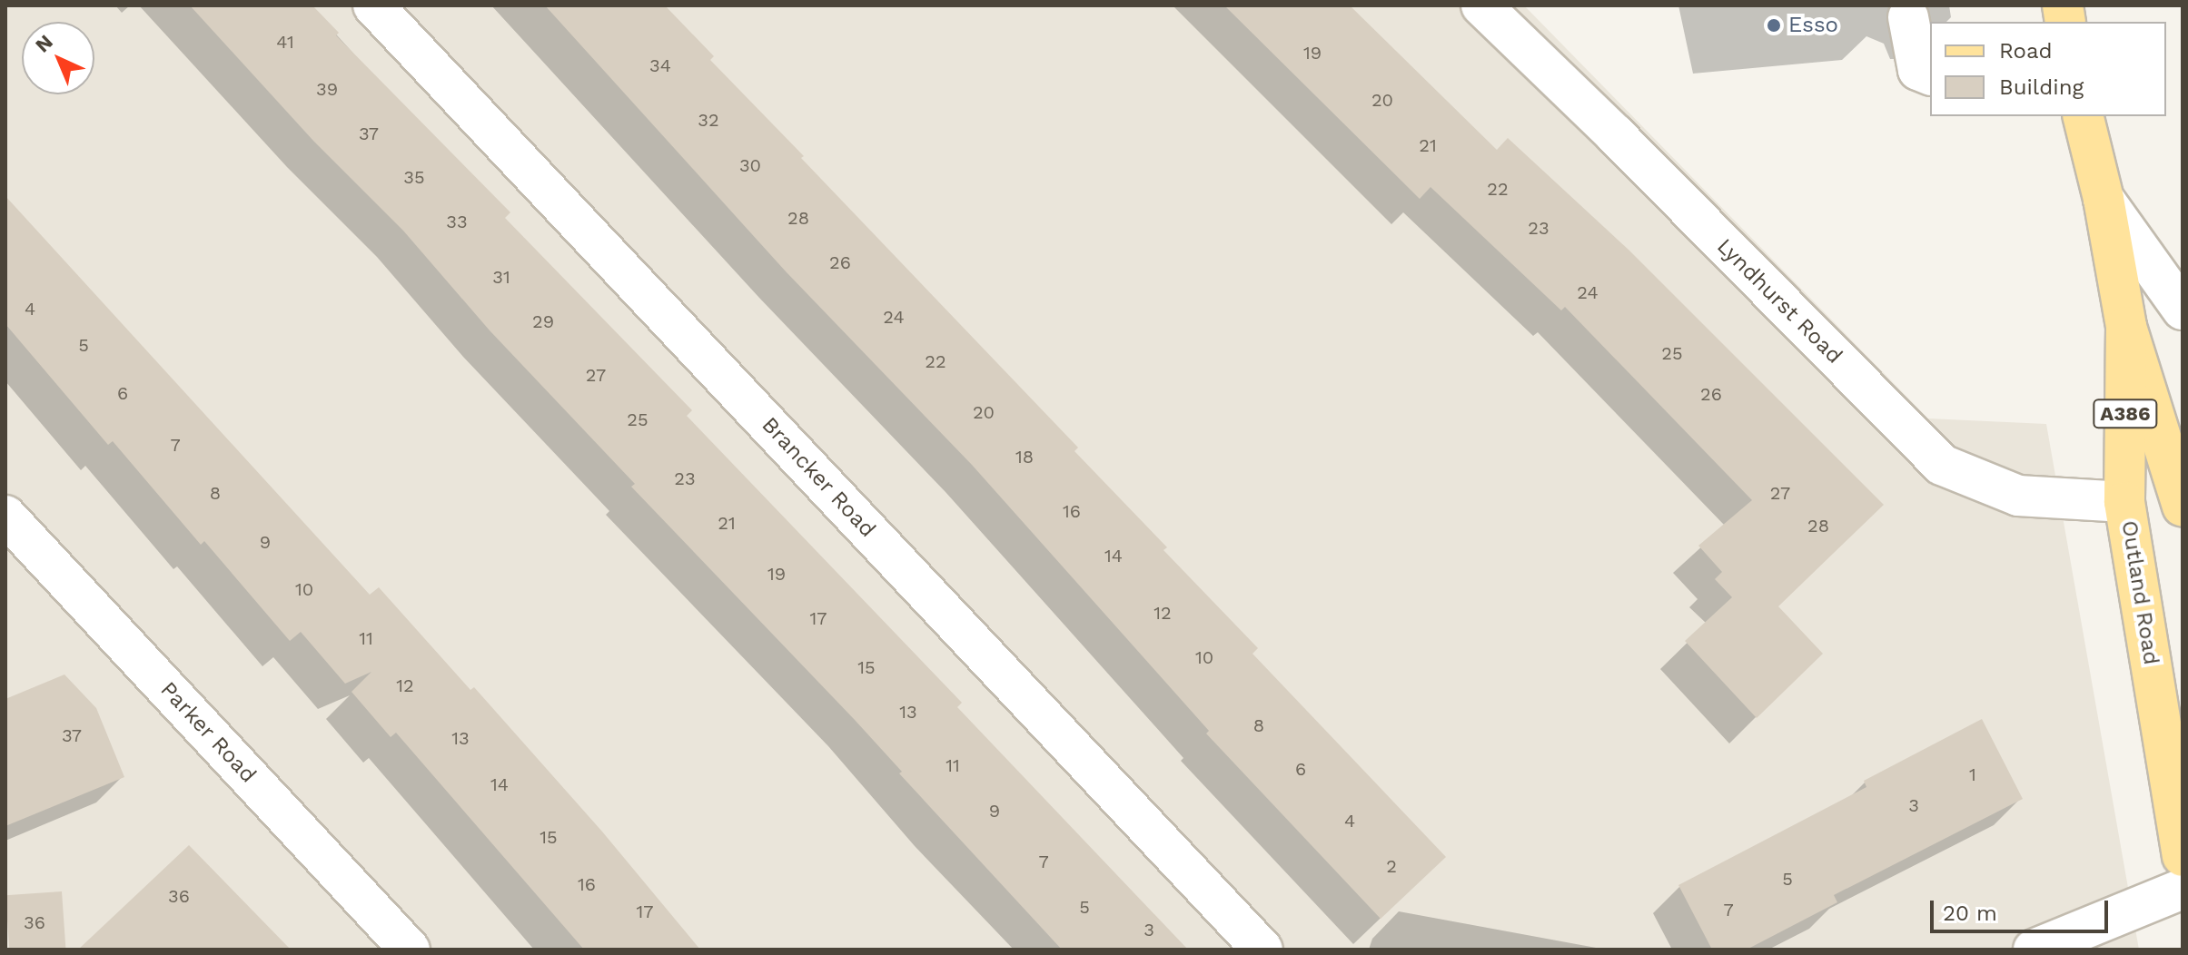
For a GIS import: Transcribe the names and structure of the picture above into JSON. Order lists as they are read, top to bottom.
{
  "streets": {
    "main road": ["A386", "Outland Road"],
    "street": ["Lyndhurst Road", "Brancker Road", "Parker Road"]
  },
  "crossings": [
    ["Lyndhurst Road", "Outland Road"]
  ],
  "places": ["Esso"],
  "house_numbers": [
    "41",
    "19",
    "34",
    "39",
    "20",
    "32",
    "37",
    "21",
    "30",
    "35",
    "22",
    "28",
    "33",
    "23",
    "26",
    "31",
    "24",
    "4",
    "24",
    "29",
    "5",
    "25",
    "22",
    "27",
    "6",
    "26",
    "20",
    "25",
    "7",
    "18",
    "23",
    "8",
    "27",
    "16",
    "21",
    "28",
    "9",
    "14",
    "19",
    "10",
    "12",
    "17",
    "11",
    "10",
    "15",
    "12",
    "13",
    "8",
    "37",
    "13",
    "11",
    "6",
    "1",
    "14",
    "3",
    "9",
    "4",
    "15",
    "7",
    "2",
    "5",
    "16",
    "36",
    "5",
    "7",
    "17",
    "36",
    "3"
  ],
  "legend": ["Road", "Building"],
  "scale_bar": "20 m",
  "north": "top left"
}
